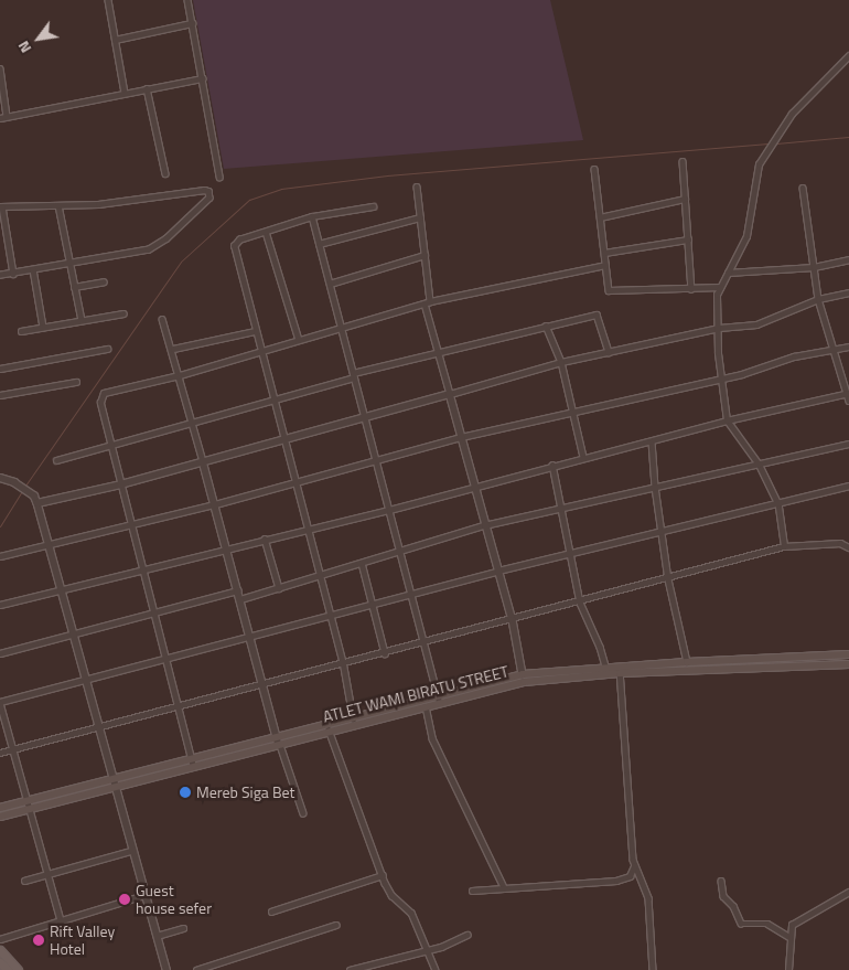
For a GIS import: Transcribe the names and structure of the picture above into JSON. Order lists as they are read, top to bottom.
{
  "streets": {
    "main road": ["ATLET WAMI BIRATU STREET"]
  },
  "places": ["Mereb Siga Bet", "Guest house sefer", "Rift Valley Hotel"],
  "north": "bottom left"
}
